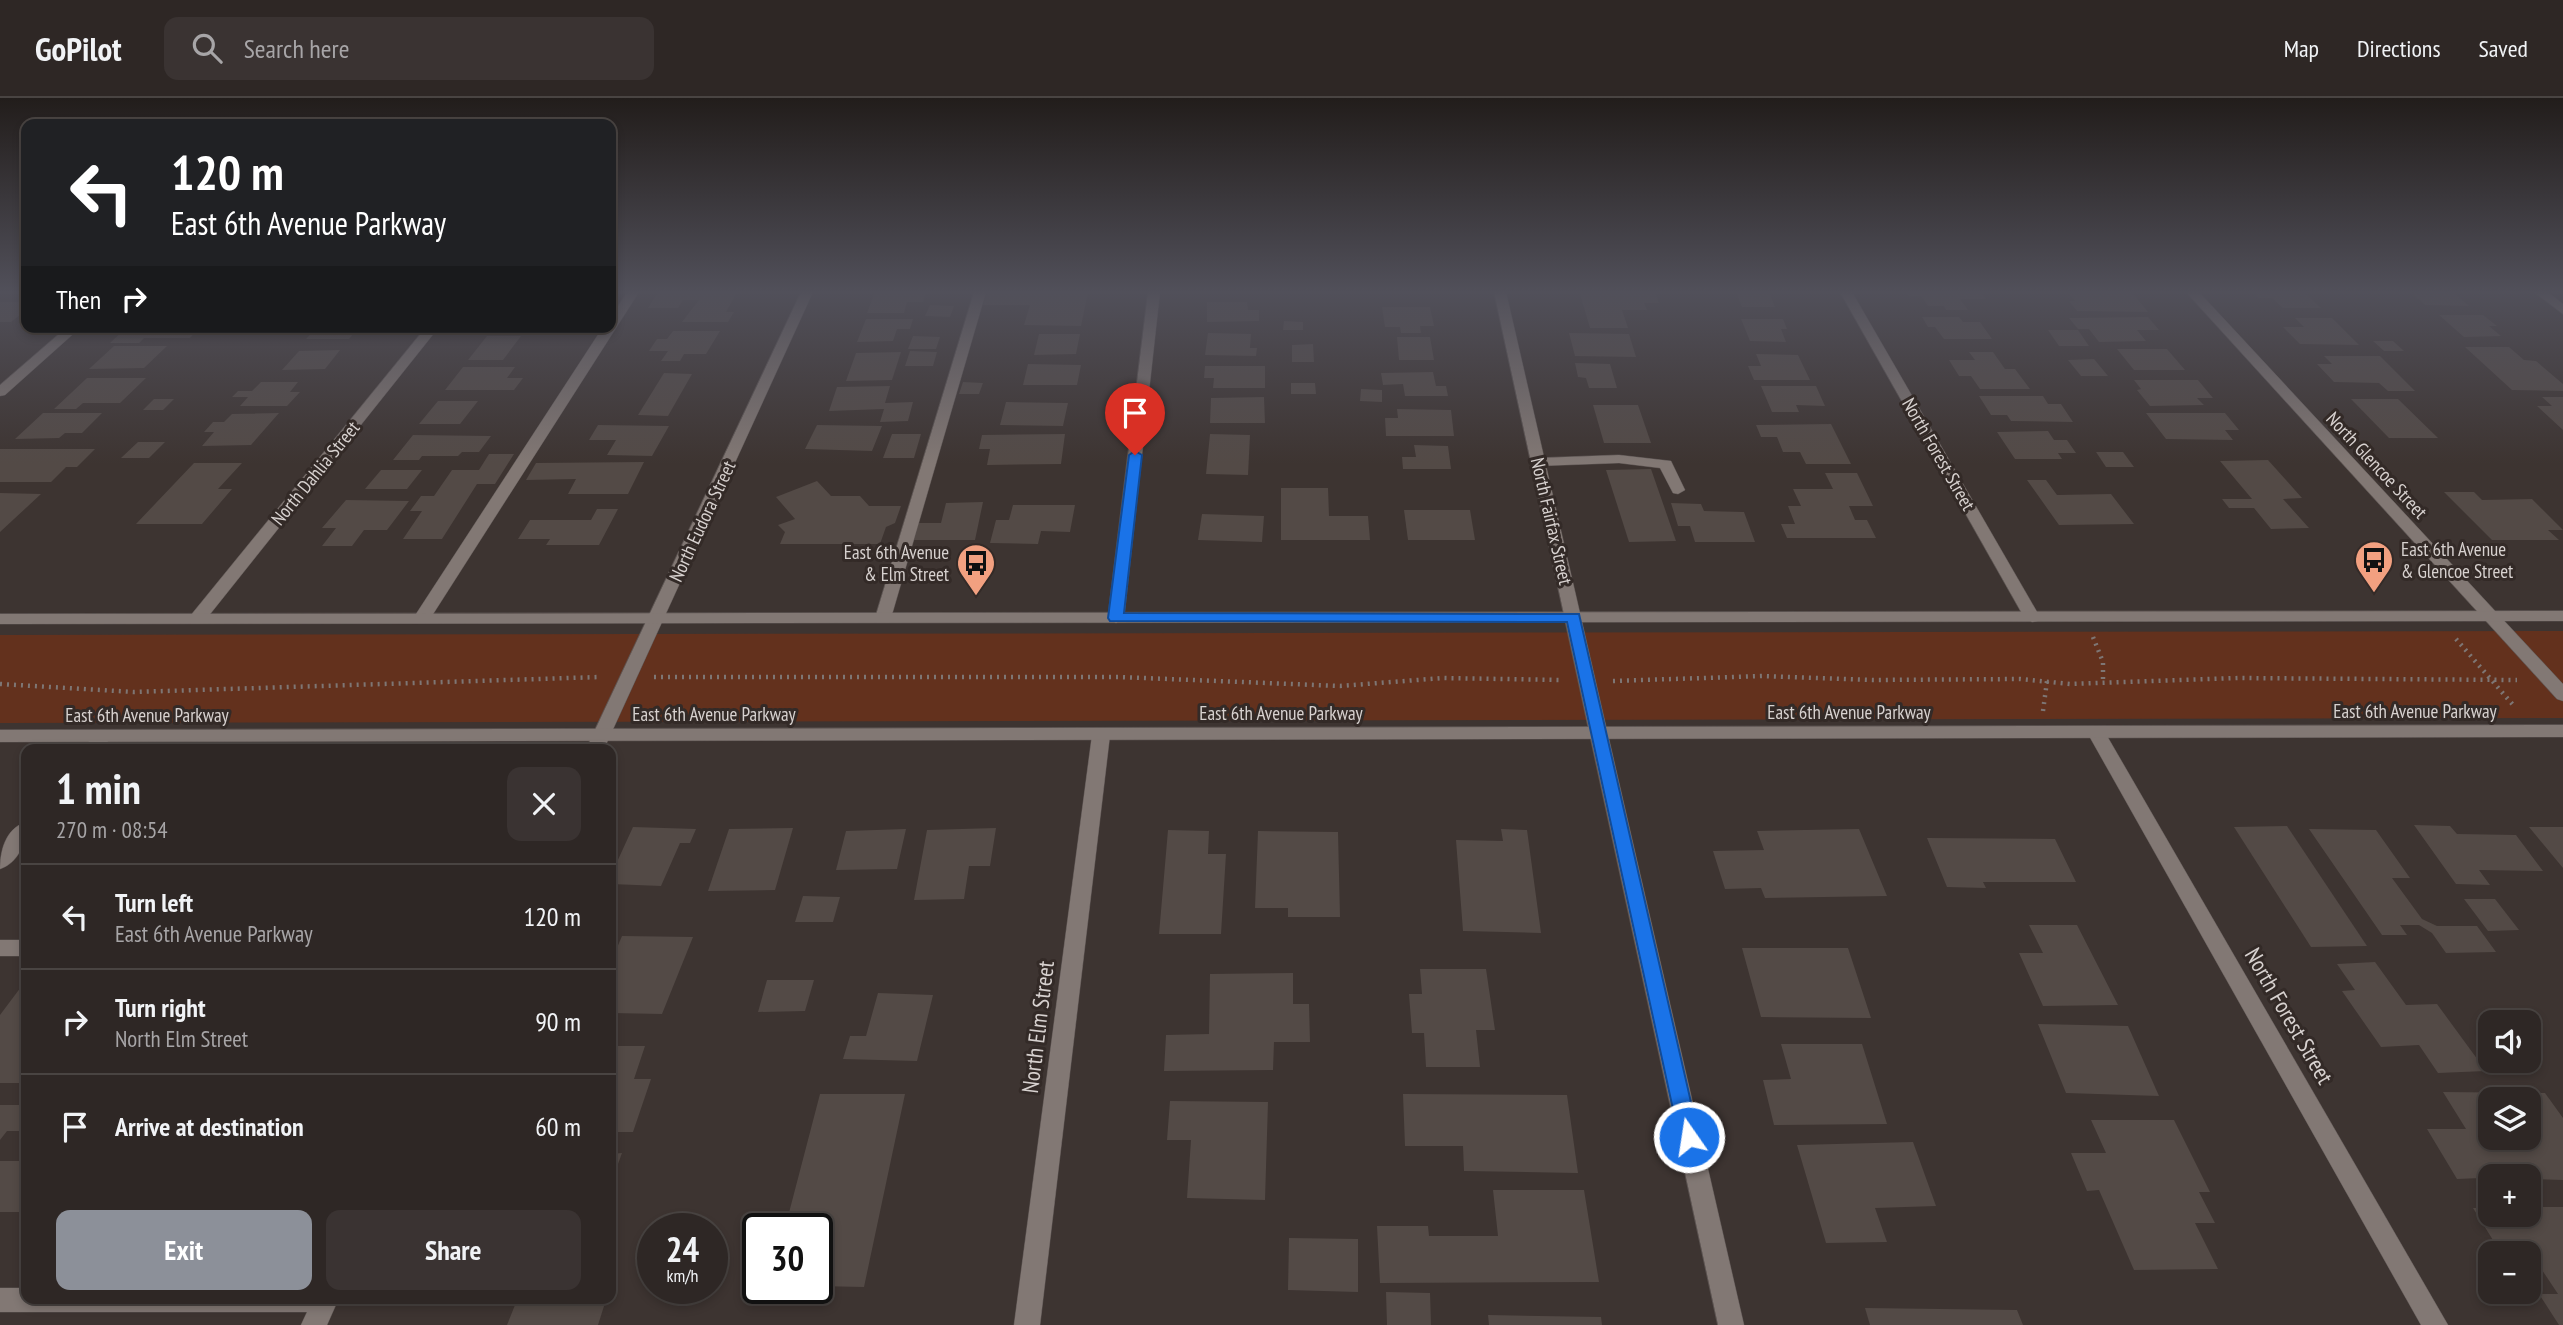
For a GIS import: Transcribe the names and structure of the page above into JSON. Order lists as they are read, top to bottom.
{
  "streets": {
    "street": [
      "North Forest Street",
      "North Glencoe Street",
      "North Dahlia Street",
      "North Eudora Street",
      "North Fairfax Street",
      "East 6th Avenue Parkway",
      "North Elm Street"
    ]
  },
  "crossings": [
    ["North Forest Street", "East 6th Avenue Parkway"],
    ["North Eudora Street", "East 6th Avenue Parkway"],
    ["North Fairfax Street", "East 6th Avenue Parkway"],
    ["East 6th Avenue Parkway", "North Elm Street"]
  ],
  "places": {
    "bus stop": ["East 6th Avenue & Glencoe Street", "East 6th Avenue & Elm Street"]
  },
  "page": {
    "header": "GoPilot",
    "search": "Search here",
    "nav": ["Map", "Directions", "Saved"],
    "turn": ["120 m", "East 6th Avenue Parkway"],
    "then": "Then",
    "heading": ["1 min", "270 m · 08:54"],
    "list": [
      {
        "name": "Turn left",
        "note": "East 6th Avenue Parkway",
        "value": "120 m"
      },
      {
        "name": "Turn right",
        "note": "North Elm Street",
        "value": "90 m"
      },
      {
        "name": "Arrive at destination",
        "value": "60 m"
      }
    ],
    "map_buttons": ["+", "−"],
    "buttons": ["Exit", "Share"],
    "speed": "24 km/h",
    "limit": "30"
  }
}
